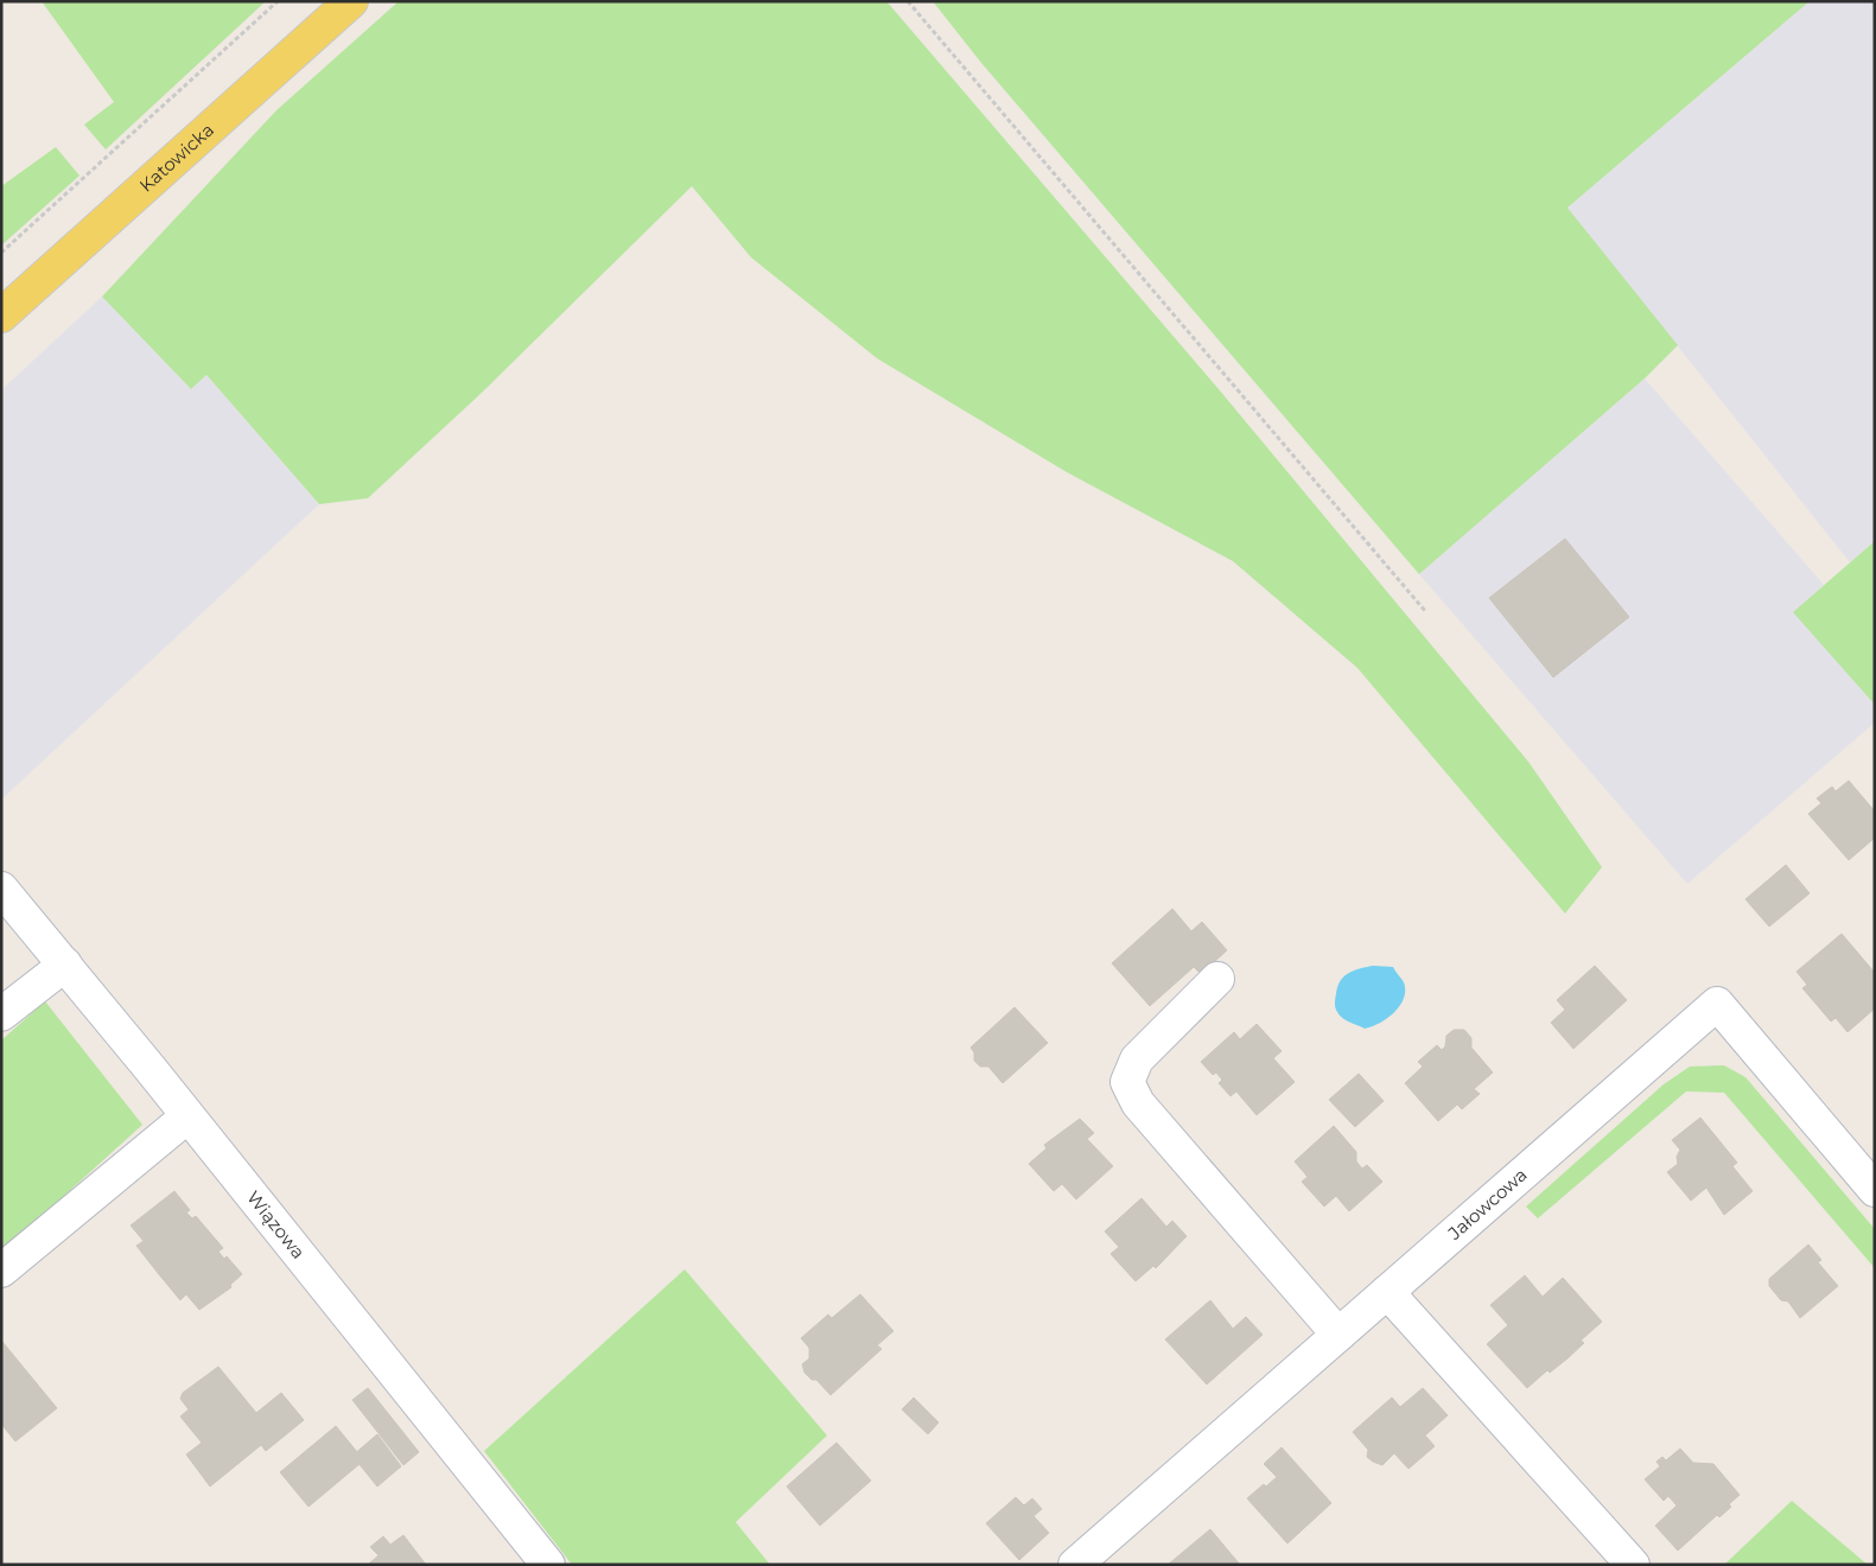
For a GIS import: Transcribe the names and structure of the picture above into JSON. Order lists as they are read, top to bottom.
{
  "streets": {
    "main road": ["Katowicka"],
    "street": ["Jałowcowa", "Wiązowa"]
  }
}
